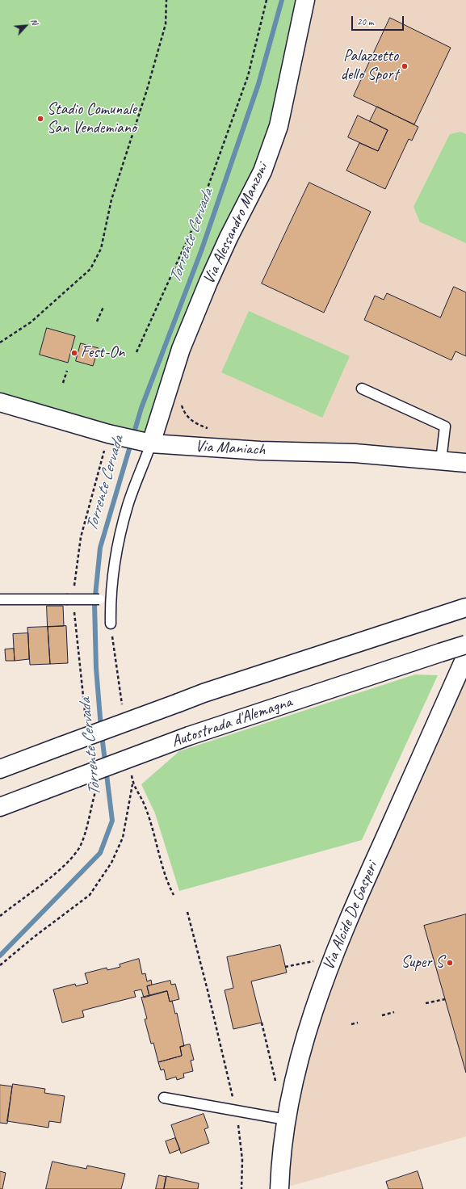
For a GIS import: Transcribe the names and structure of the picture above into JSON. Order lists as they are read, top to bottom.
{
  "streets": {
    "main road": [
      "Via Alessandro Manzoni",
      "Via Maniach",
      "Autostrada d'Alemagna",
      "Via Alcide De Gasperi"
    ]
  },
  "crossings": [
    ["Via Alessandro Manzoni", "Via Maniach"]
  ],
  "water": ["Torrente Cervada"],
  "places": [
    "Palazzetto dello Sport",
    "Stadio Comunale San Vendemiano",
    "Fest-On",
    "Super S"
  ],
  "scale_bar": "20 m",
  "north": "top right"
}
